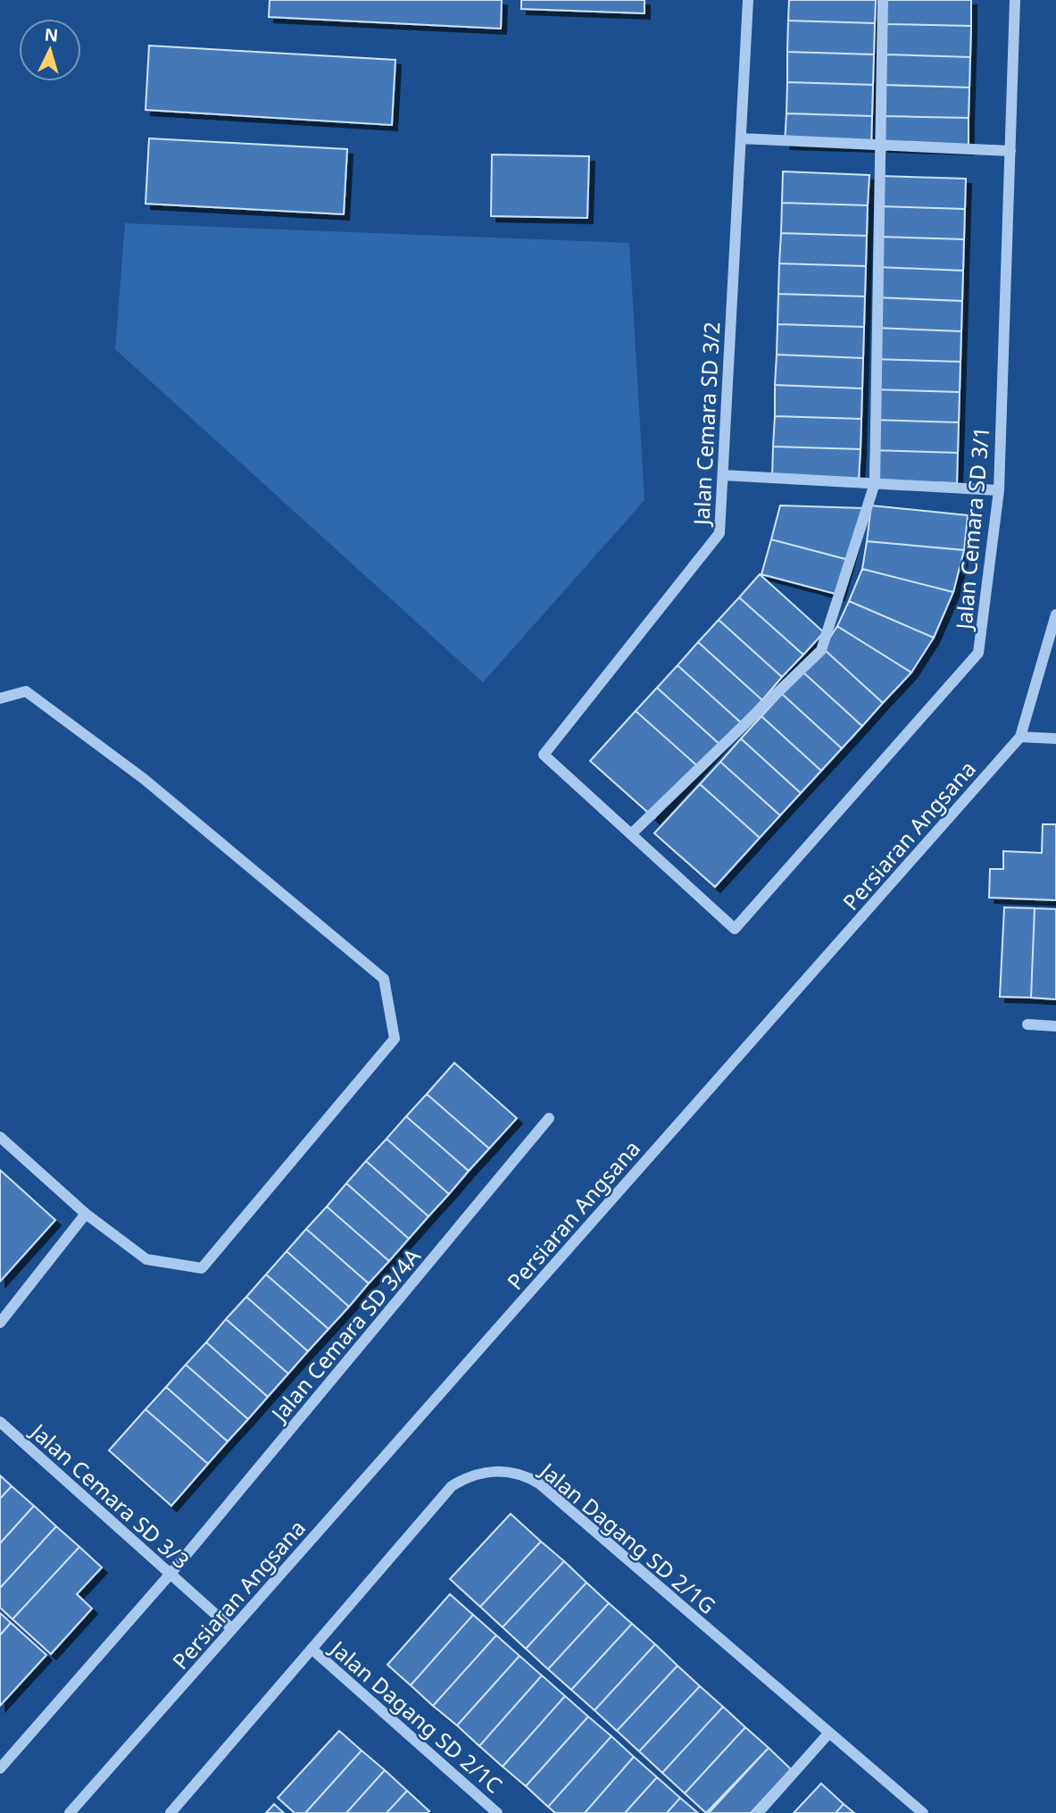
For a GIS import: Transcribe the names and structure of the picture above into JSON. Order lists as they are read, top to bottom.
{
  "streets": {
    "street": [
      "Jalan Cemara SD 3/2",
      "Jalan Cemara SD 3/1",
      "Persiaran Angsana",
      "Jalan Cemara SD 3/4A",
      "Jalan Cemara SD 3/3",
      "Jalan Dagang SD 2/1G",
      "Jalan Dagang SD 2/1C"
    ]
  },
  "crossings": [
    ["Jalan Cemara SD 3/2", "Jalan Cemara SD 3/1"],
    ["Persiaran Angsana", "Jalan Cemara SD 3/3"],
    ["Jalan Cemara SD 3/4A", "Jalan Cemara SD 3/3"],
    ["Jalan Dagang SD 2/1G", "Jalan Dagang SD 2/1C"]
  ],
  "north": "top"
}
